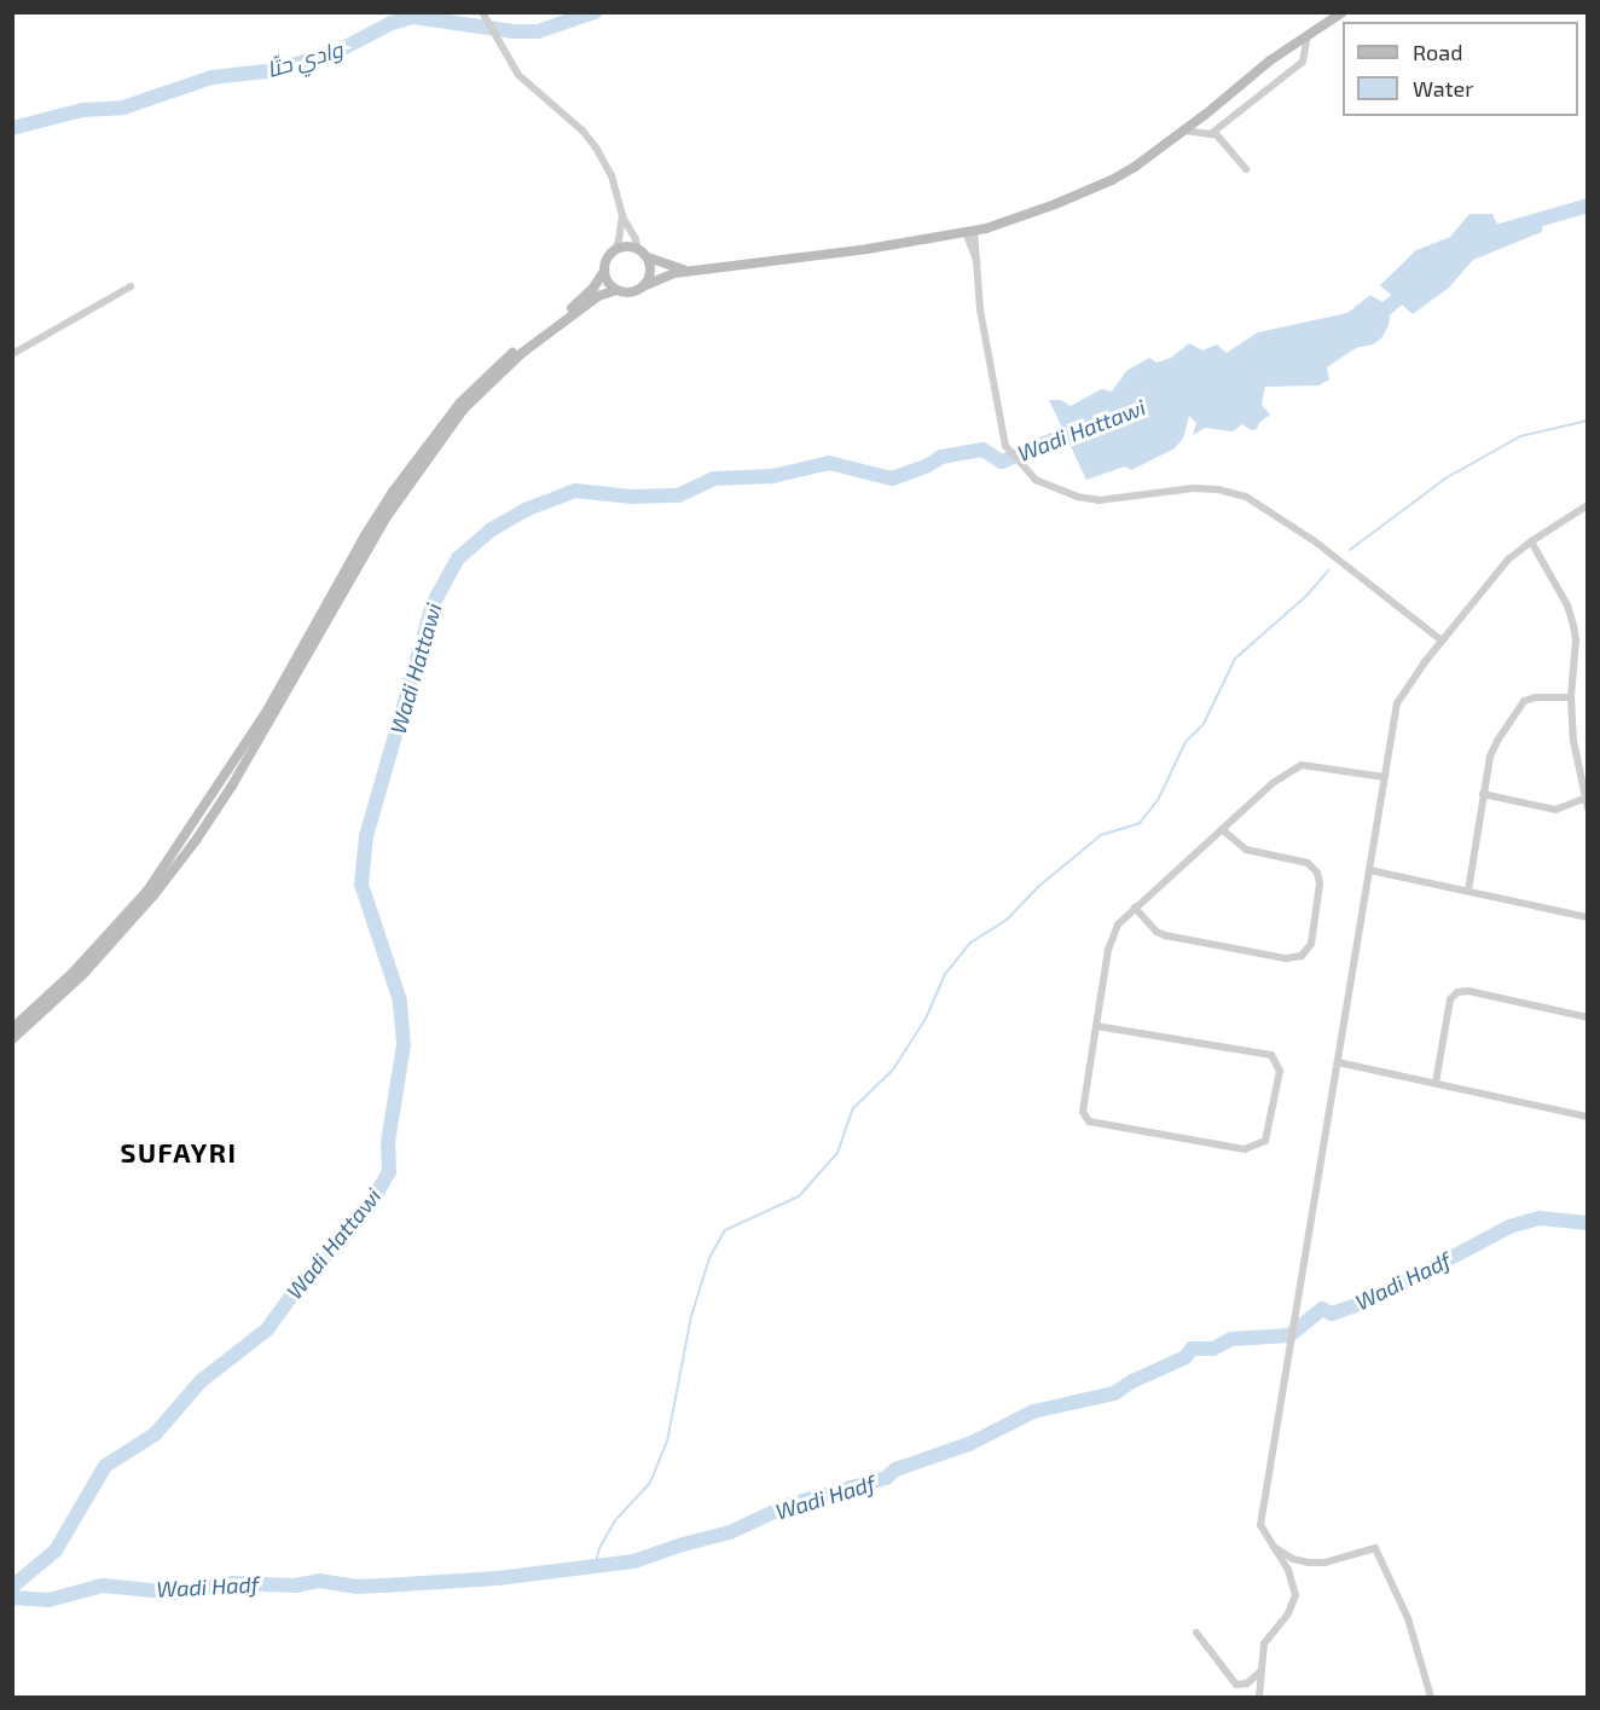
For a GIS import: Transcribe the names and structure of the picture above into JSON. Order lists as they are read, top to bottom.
{
  "districts": ["SUFAYRI"],
  "water": ["وادي حتّا", "Wadi Hattawi", "Wadi Hadf"],
  "legend": ["Road", "Water"]
}
